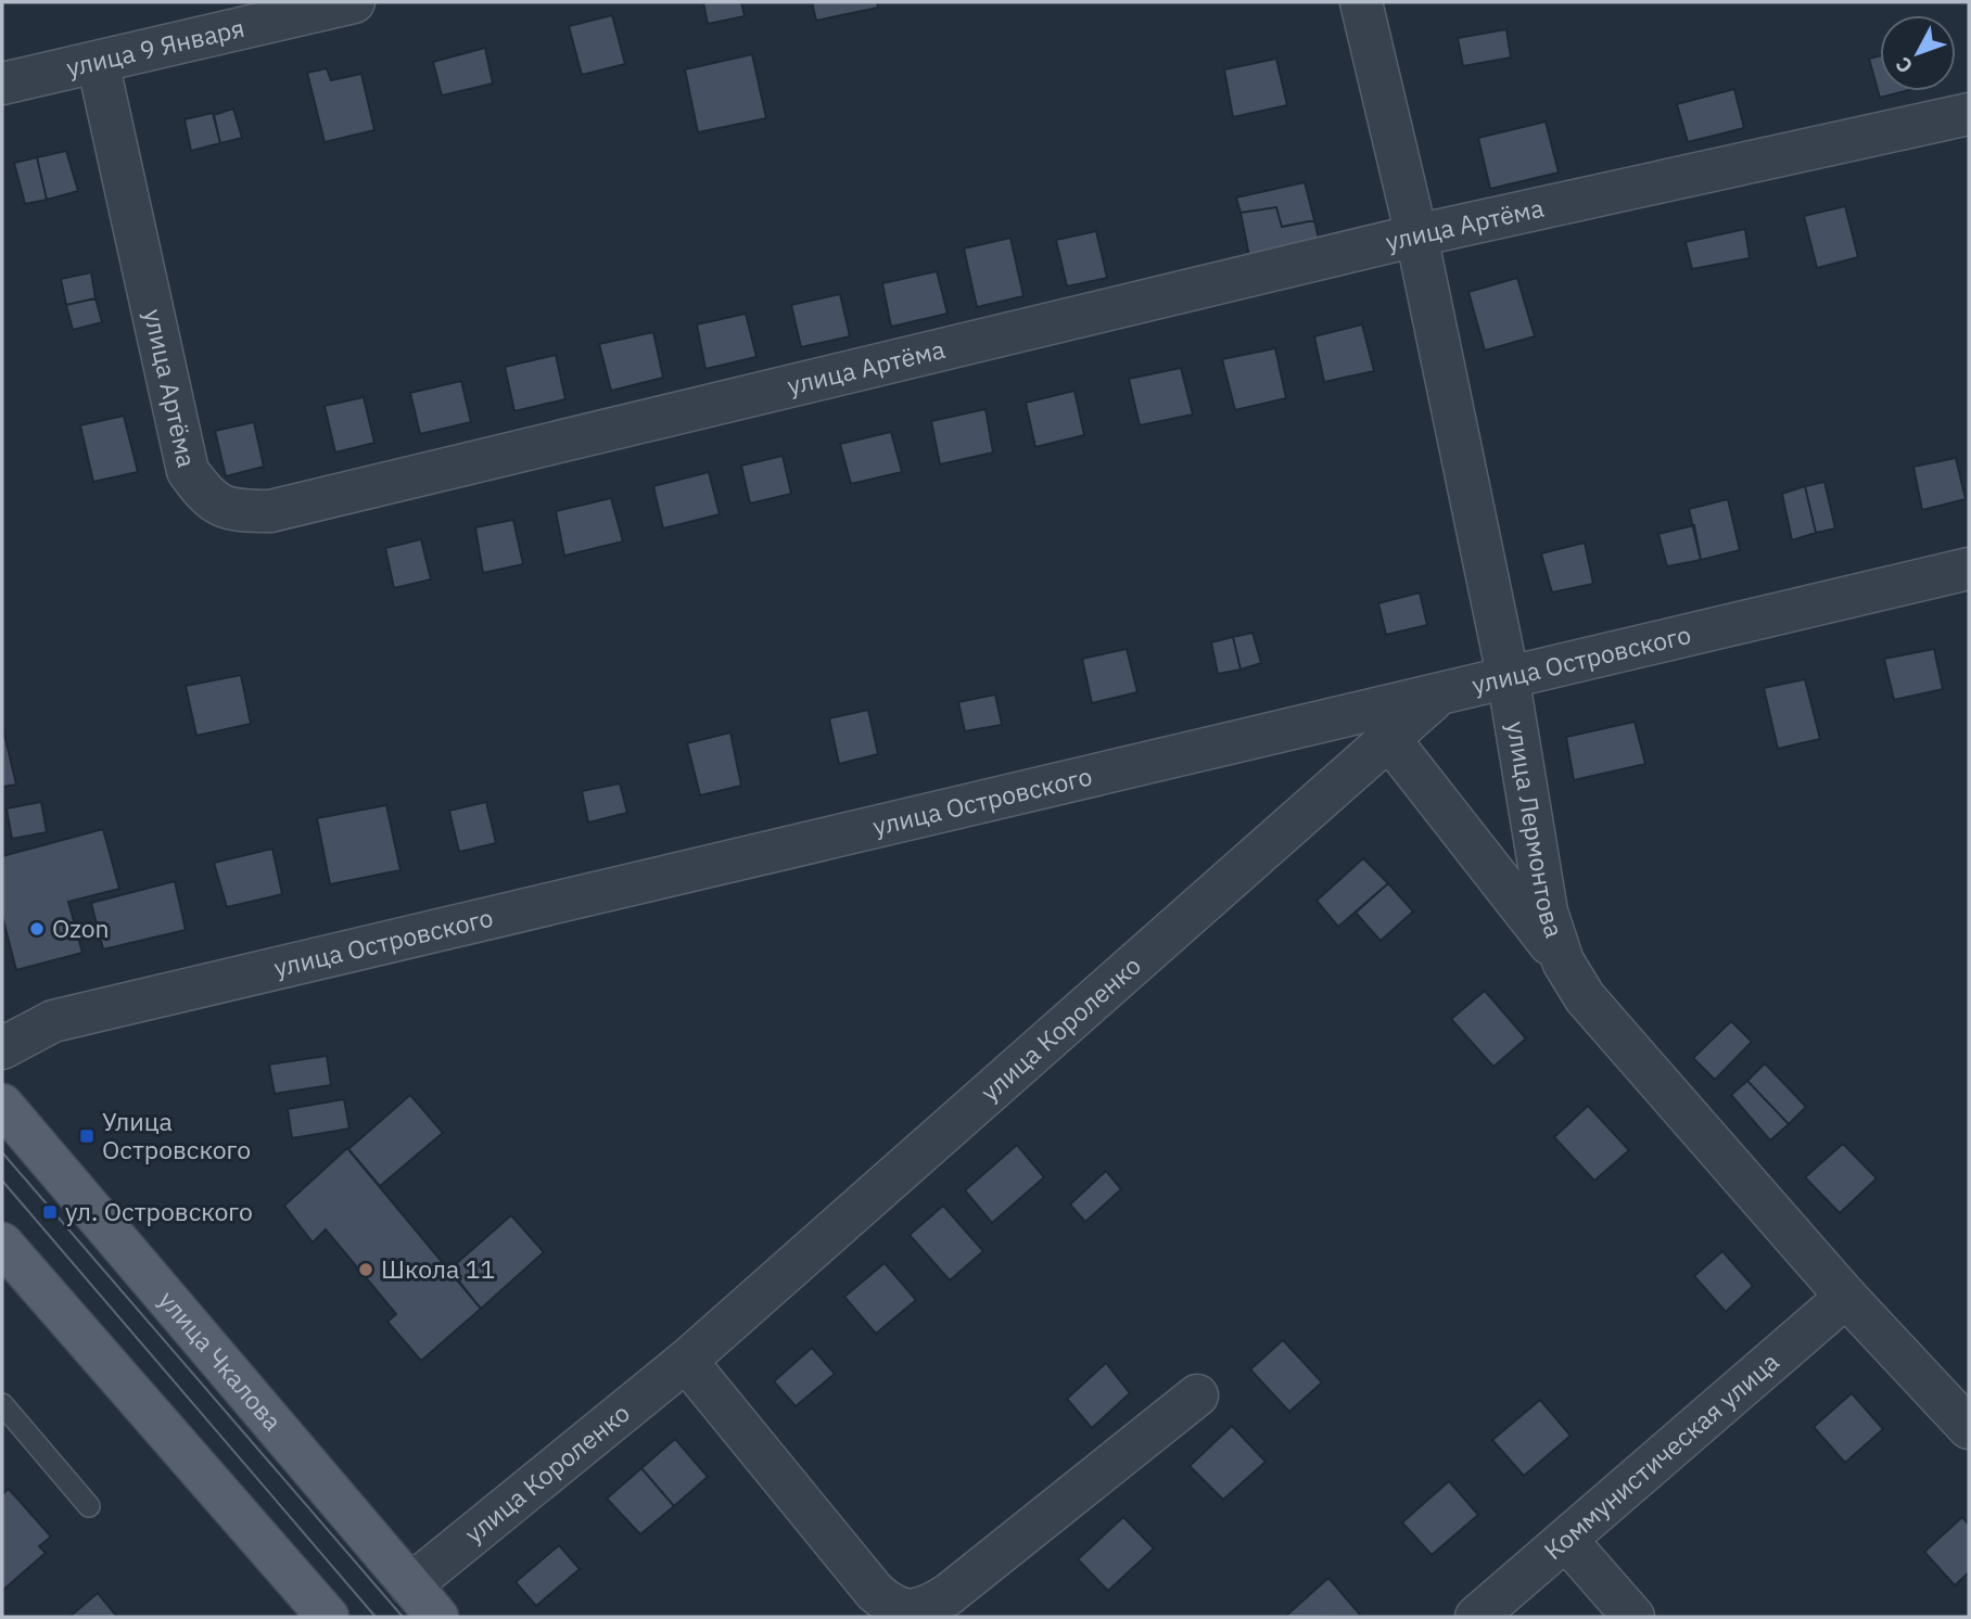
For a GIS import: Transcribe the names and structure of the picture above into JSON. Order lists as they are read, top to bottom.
{
  "streets": {
    "main road": ["улица Чкалова"],
    "street": [
      "улица 9 Января",
      "улица Артёма",
      "улица Островского",
      "улица Лермонтова",
      "улица Короленко",
      "Коммунистическая улица"
    ]
  },
  "crossings": [
    ["улица 9 Января", "улица Артёма"],
    ["улица Артёма", "улица Лермонтова"],
    ["улица Островского", "улица Лермонтова"],
    ["улица Островского", "улица Короленко"],
    ["улица Лермонтова", "Коммунистическая улица"],
    ["улица Короленко", "улица Чкалова"]
  ],
  "places": {
    "other": ["Ozon", "Школа 11"],
    "transit": ["Улица Островского", "ул. Островского"]
  },
  "north": "bottom left"
}
